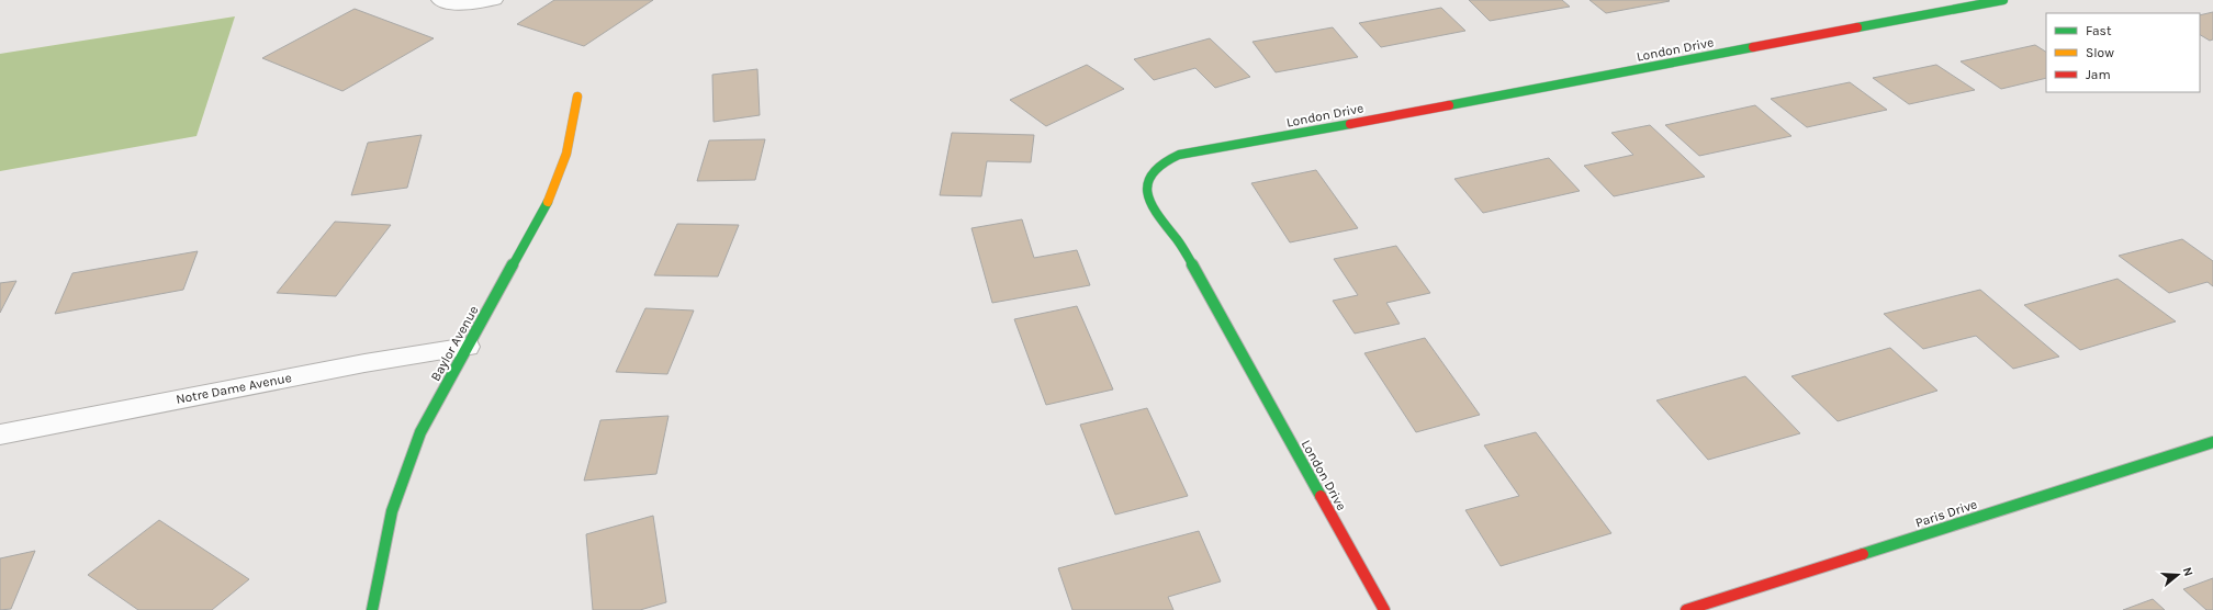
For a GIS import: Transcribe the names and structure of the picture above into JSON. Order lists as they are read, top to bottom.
{
  "streets": {
    "street": [
      "London Drive",
      "Baylor Avenue",
      "Notre Dame Avenue",
      "Paris Drive"
    ]
  },
  "crossings": [
    ["Baylor Avenue", "Notre Dame Avenue"]
  ],
  "legend": ["Fast", "Slow", "Jam"],
  "north": "right"
}
